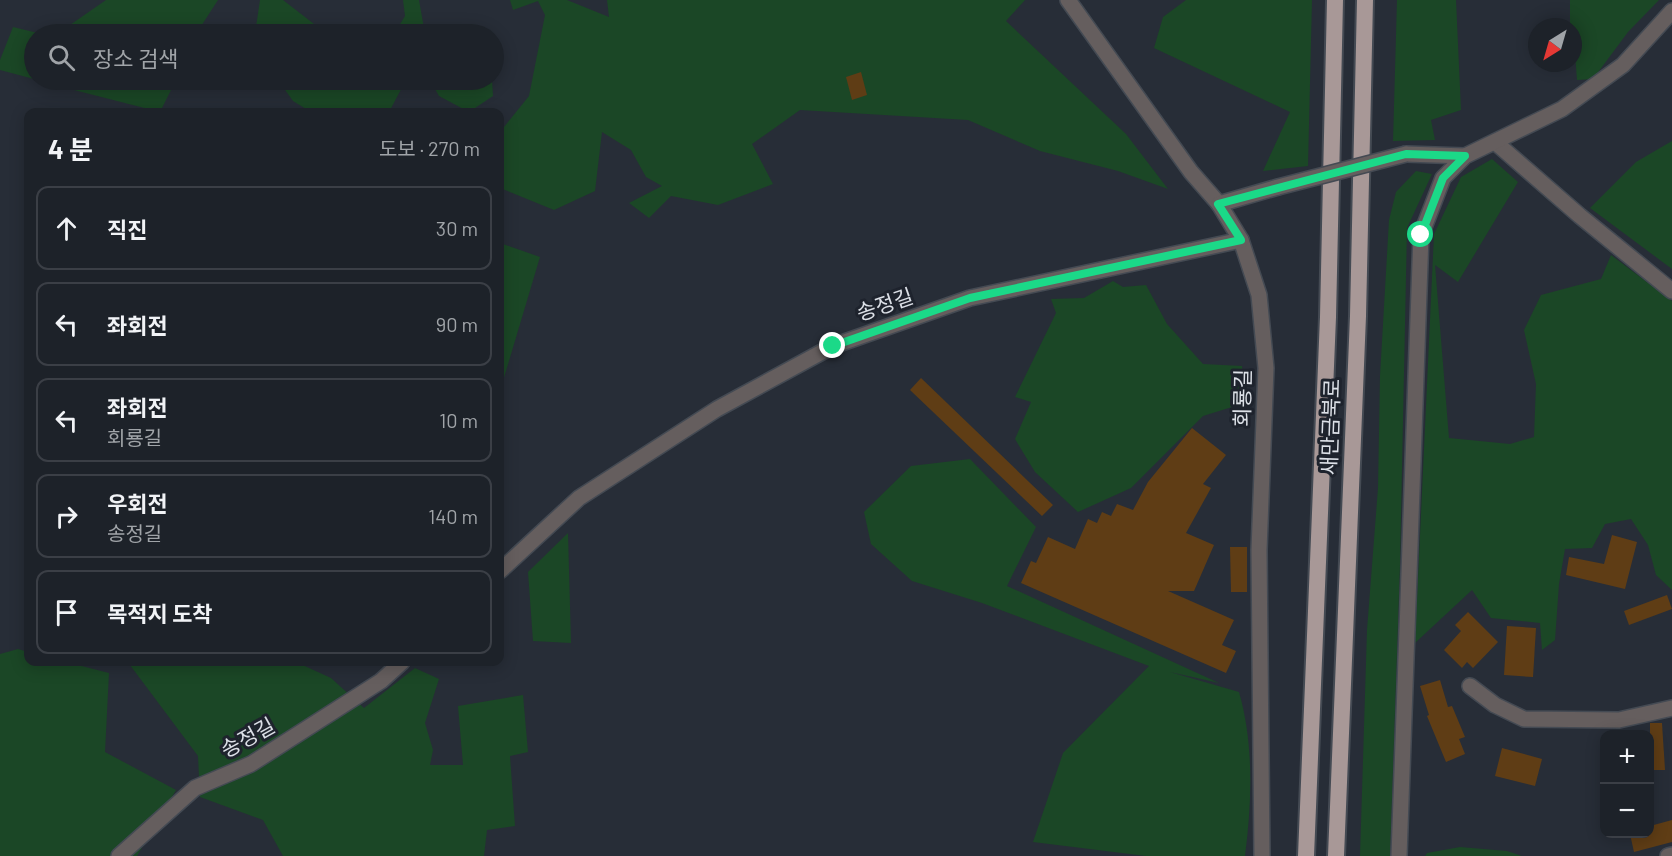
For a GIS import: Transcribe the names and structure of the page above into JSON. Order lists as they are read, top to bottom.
{
  "streets": {
    "highway": ["새만금북로"],
    "street": ["송정길", "회룡길"]
  },
  "crossings": [
    ["송정길", "회룡길"]
  ],
  "north": "bottom left",
  "page": {
    "search": "장소 검색",
    "heading": ["4 분", "도보 · 270 m"],
    "list": [
      ["직진", "30 m"],
      ["좌회전", "90 m"],
      ["좌회전", "회룡길", "10 m"],
      ["우회전", "송정길", "140 m"],
      "목적지 도착"
    ],
    "map_buttons": ["+", "−"]
  }
}
